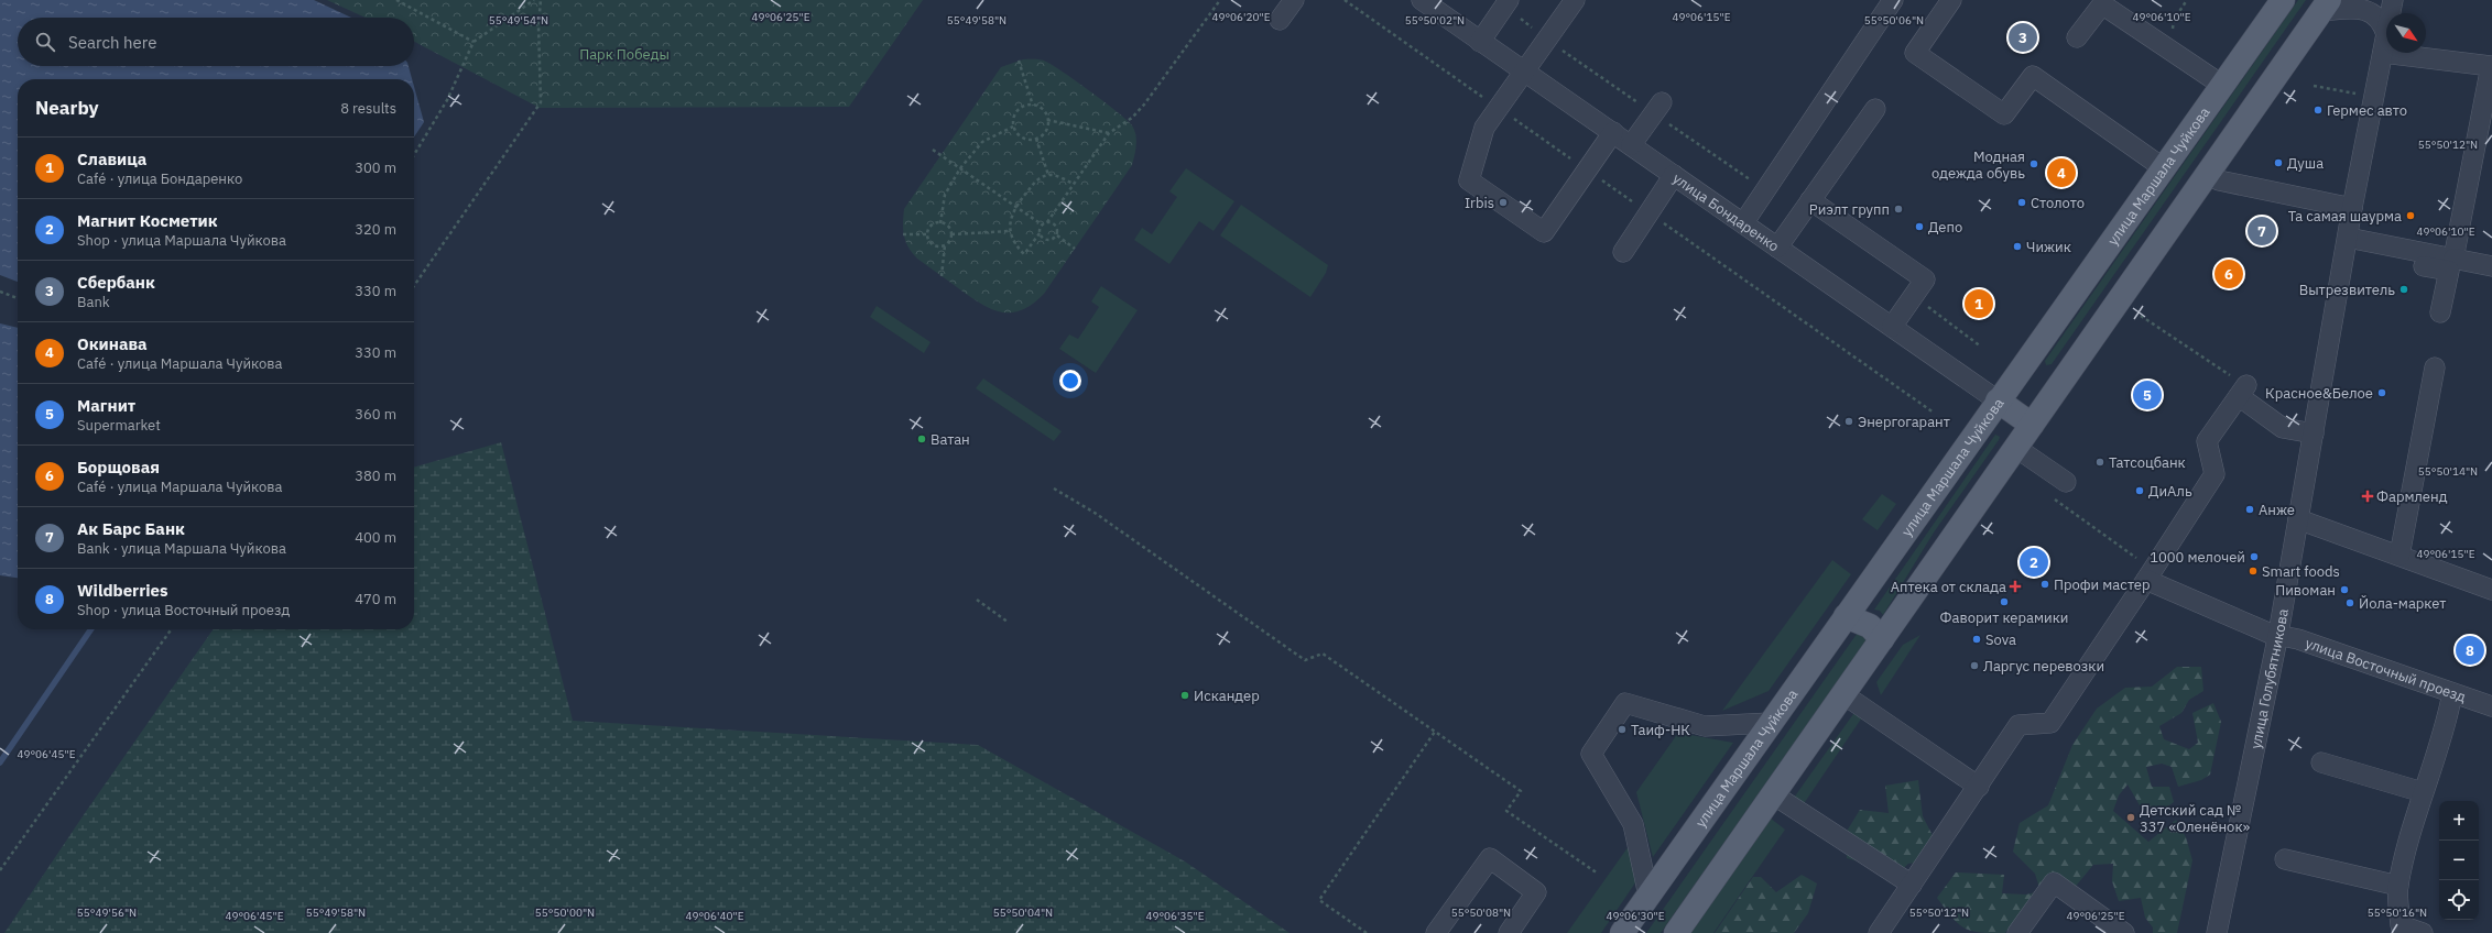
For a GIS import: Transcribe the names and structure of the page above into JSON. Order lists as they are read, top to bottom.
{
  "streets": {
    "main road": ["улица Маршала Чуйкова", "улица Бондаренко"],
    "street": ["улица Восточный проезд", "улица Голубятникова"]
  },
  "crossings": [
    ["улица Маршала Чуйкова", "улица Бондаренко"],
    ["улица Восточный проезд", "улица Голубятникова"]
  ],
  "parks": ["Парк Победы"],
  "places": {
    "other": [
      "Гермес авто",
      "Душа",
      "Модная одежда обувь",
      "Irbis",
      "Столото",
      "Риэлт групп",
      "Та самая шаурма",
      "Депо",
      "Чижик",
      "Вытрезвитель",
      "Красное&Белое",
      "Энергогарант",
      "Ватан",
      "Татсоцбанк",
      "ДиАль",
      "Анже",
      "1000 мелочей",
      "Smart foods",
      "Профи мастер",
      "Пивоман",
      "Фаворит керамики",
      "Йола-маркет",
      "Sova",
      "Ларгус перевозки",
      "Искандер",
      "Таиф-НК",
      "Детский сад № 337 «Оленёнок»"
    ],
    "health": ["Фармленд", "Аптека от склада"]
  },
  "north": "bottom right",
  "page": {
    "search": "Search here",
    "pins": [
      "3",
      "4",
      "7",
      "6",
      "1",
      "5",
      "2",
      "8"
    ],
    "heading": ["Nearby", "8 results"],
    "list": [
      {
        "mark": "1",
        "name": "Славица",
        "note": "Café · улица Бондаренко",
        "value": "300 m"
      },
      {
        "mark": "2",
        "name": "Магнит Косметик",
        "note": "Shop · улица Маршала Чуйкова",
        "value": "320 m"
      },
      {
        "mark": "3",
        "name": "Сбербанк",
        "note": "Bank",
        "value": "330 m"
      },
      {
        "mark": "4",
        "name": "Окинава",
        "note": "Café · улица Маршала Чуйкова",
        "value": "330 m"
      },
      {
        "mark": "5",
        "name": "Магнит",
        "note": "Supermarket",
        "value": "360 m"
      },
      {
        "mark": "6",
        "name": "Борщовая",
        "note": "Café · улица Маршала Чуйкова",
        "value": "380 m"
      },
      {
        "mark": "7",
        "name": "Ак Барс Банк",
        "note": "Bank · улица Маршала Чуйкова",
        "value": "400 m"
      },
      {
        "mark": "8",
        "name": "Wildberries",
        "note": "Shop · улица Восточный проезд",
        "value": "470 m"
      }
    ],
    "map_buttons": ["+", "−"]
  },
  "coordinates": [
    "49°06'25\"E",
    "49°06'20\"E",
    "49°06'15\"E",
    "49°06'10\"E",
    "55°49'54\"N",
    "55°49'58\"N",
    "55°50'02\"N",
    "55°50'06\"N",
    "55°50'12\"N",
    "55°50'14\"N",
    "49°06'45\"E",
    "55°49'56\"N",
    "55°50'00\"N",
    "55°50'04\"N",
    "55°50'08\"N",
    "55°50'16\"N",
    "49°06'40\"E",
    "49°06'35\"E",
    "49°06'30\"E"
  ]
}
